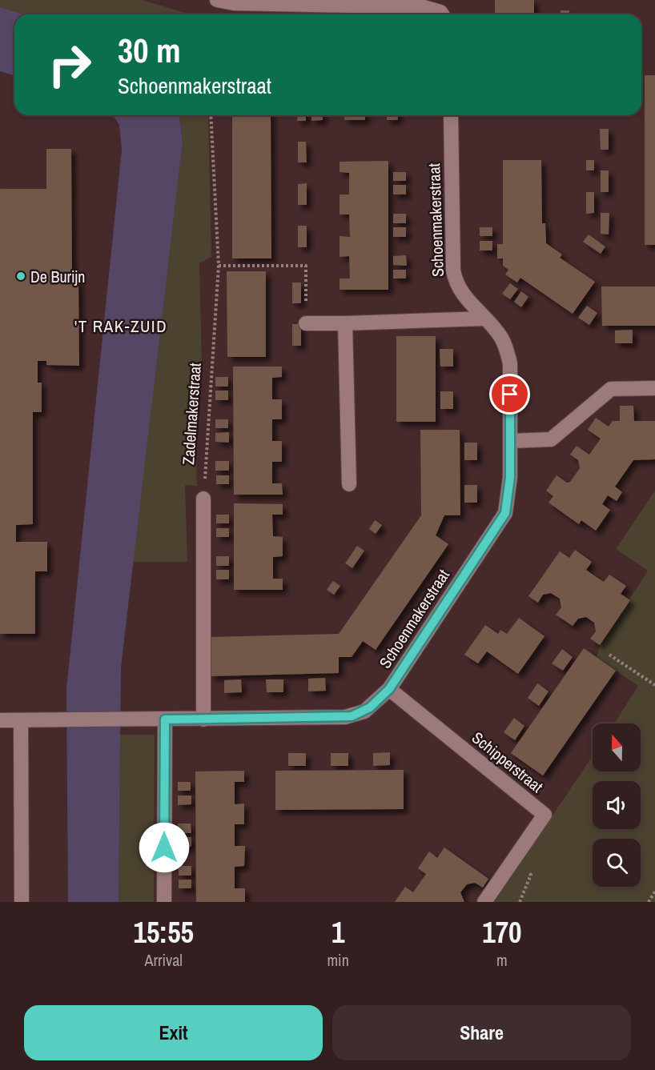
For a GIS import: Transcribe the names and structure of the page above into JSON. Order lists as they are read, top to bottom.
{
  "streets": {
    "street": ["Schoenmakerstraat", "Schipperstraat"],
    "path": ["Zadelmakerstraat"]
  },
  "crossings": [
    ["Schoenmakerstraat", "Schipperstraat"]
  ],
  "districts": ["'T RAK-ZUID"],
  "places": ["De Burijn"],
  "north": "top",
  "page": {
    "turn": ["30 m", "Schoenmakerstraat"],
    "eta": [
      "15:55",
      "Arrival",
      "1",
      "min",
      "170",
      "m"
    ],
    "buttons": ["Exit", "Share"]
  }
}
